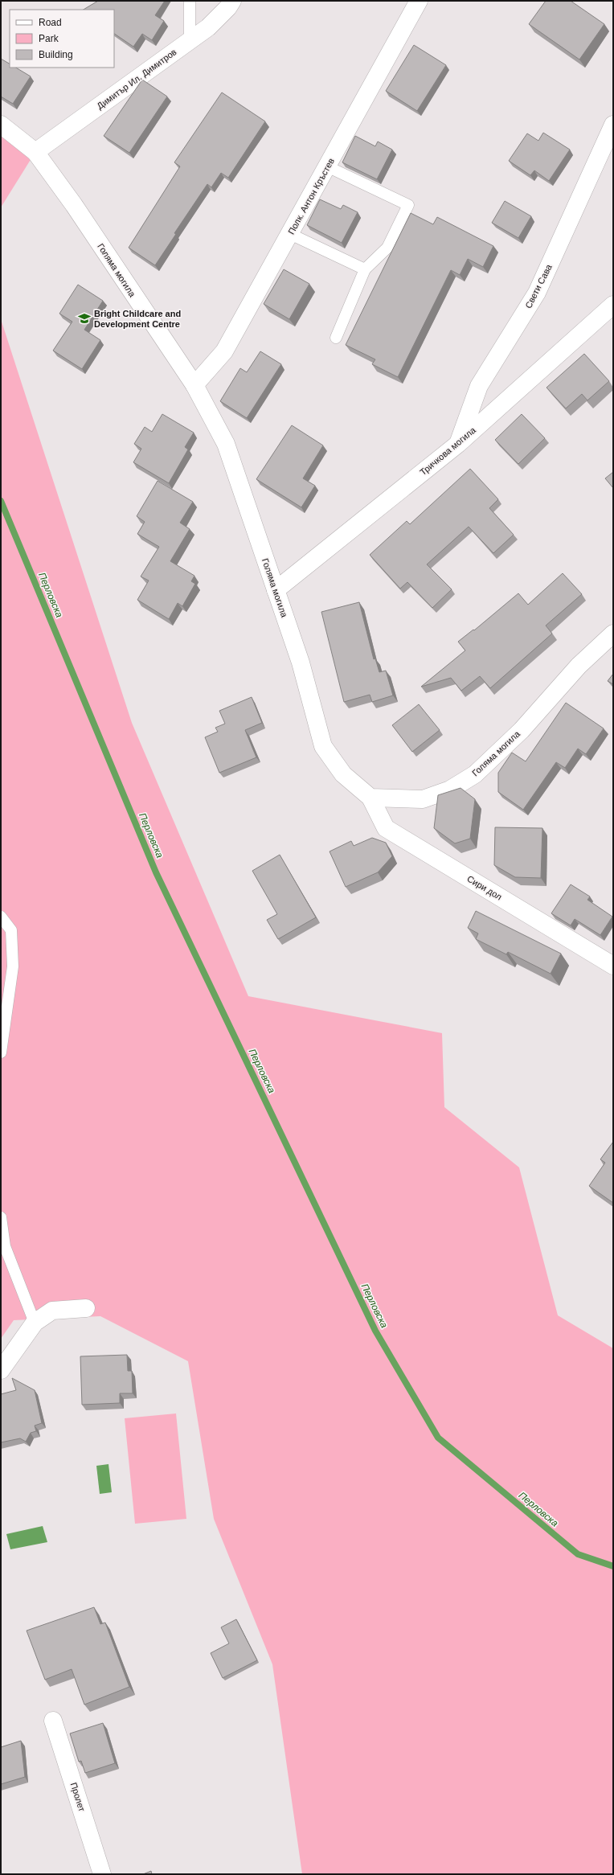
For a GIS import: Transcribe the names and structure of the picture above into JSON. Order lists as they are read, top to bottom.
{
  "streets": {
    "street": [
      "Димитър Ил. Димитров",
      "Полк. Антон Кръстев",
      "Голяма могила",
      "Свети Сава",
      "Тричкова могила",
      "Сири дол",
      "Пролет"
    ]
  },
  "crossings": [
    ["Димитър Ил. Димитров", "Голяма могила"],
    ["Полк. Антон Кръстев", "Голяма могила"],
    ["Голяма могила", "Тричкова могила"],
    ["Голяма могила", "Сири дол"],
    ["Свети Сава", "Тричкова могила"]
  ],
  "water": ["Перловска"],
  "places": {
    "school or university": ["Bright Childcare and Development Centre"]
  },
  "legend": ["Road", "Park", "Building"]
}
